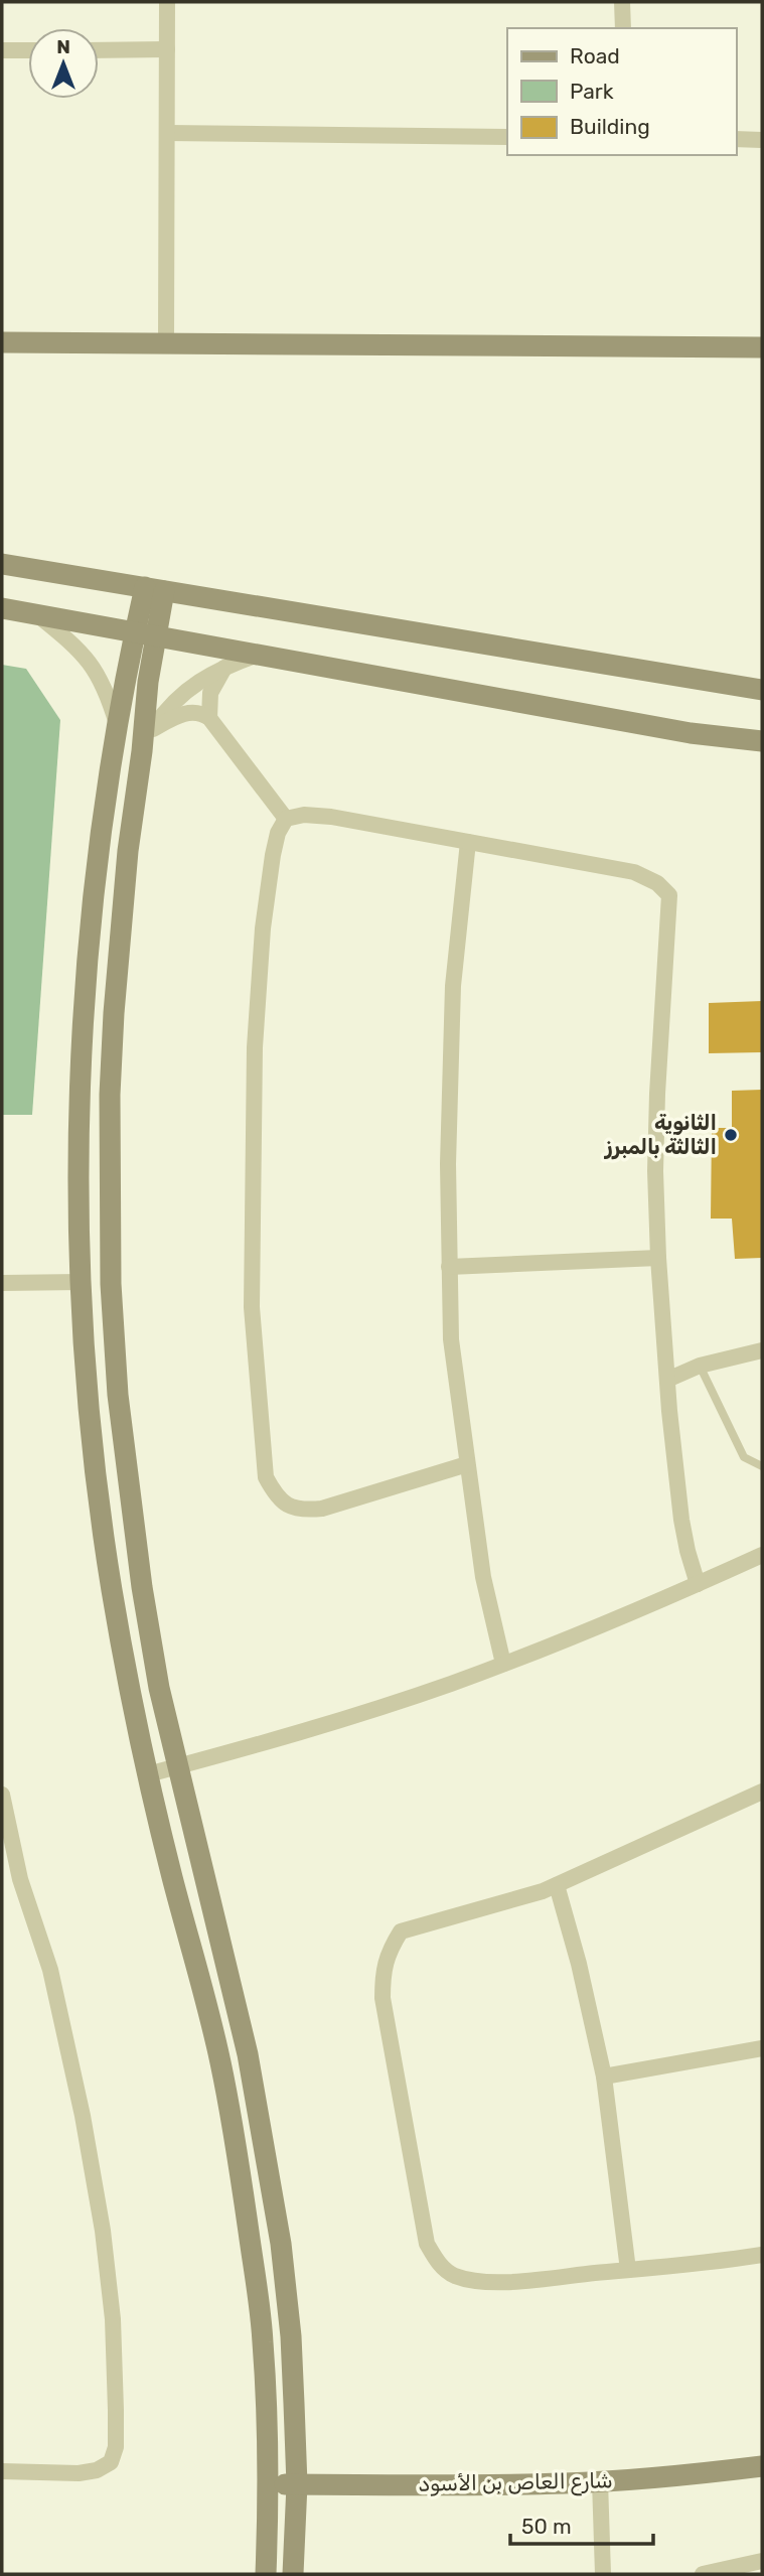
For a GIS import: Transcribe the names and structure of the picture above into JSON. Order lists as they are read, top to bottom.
{
  "streets": {
    "street": ["شارع العاص بن الأسود"]
  },
  "places": ["الثانوية الثالثة بالمبرز"],
  "legend": ["Road", "Park", "Building"],
  "scale_bar": "50 m",
  "north": "top"
}
